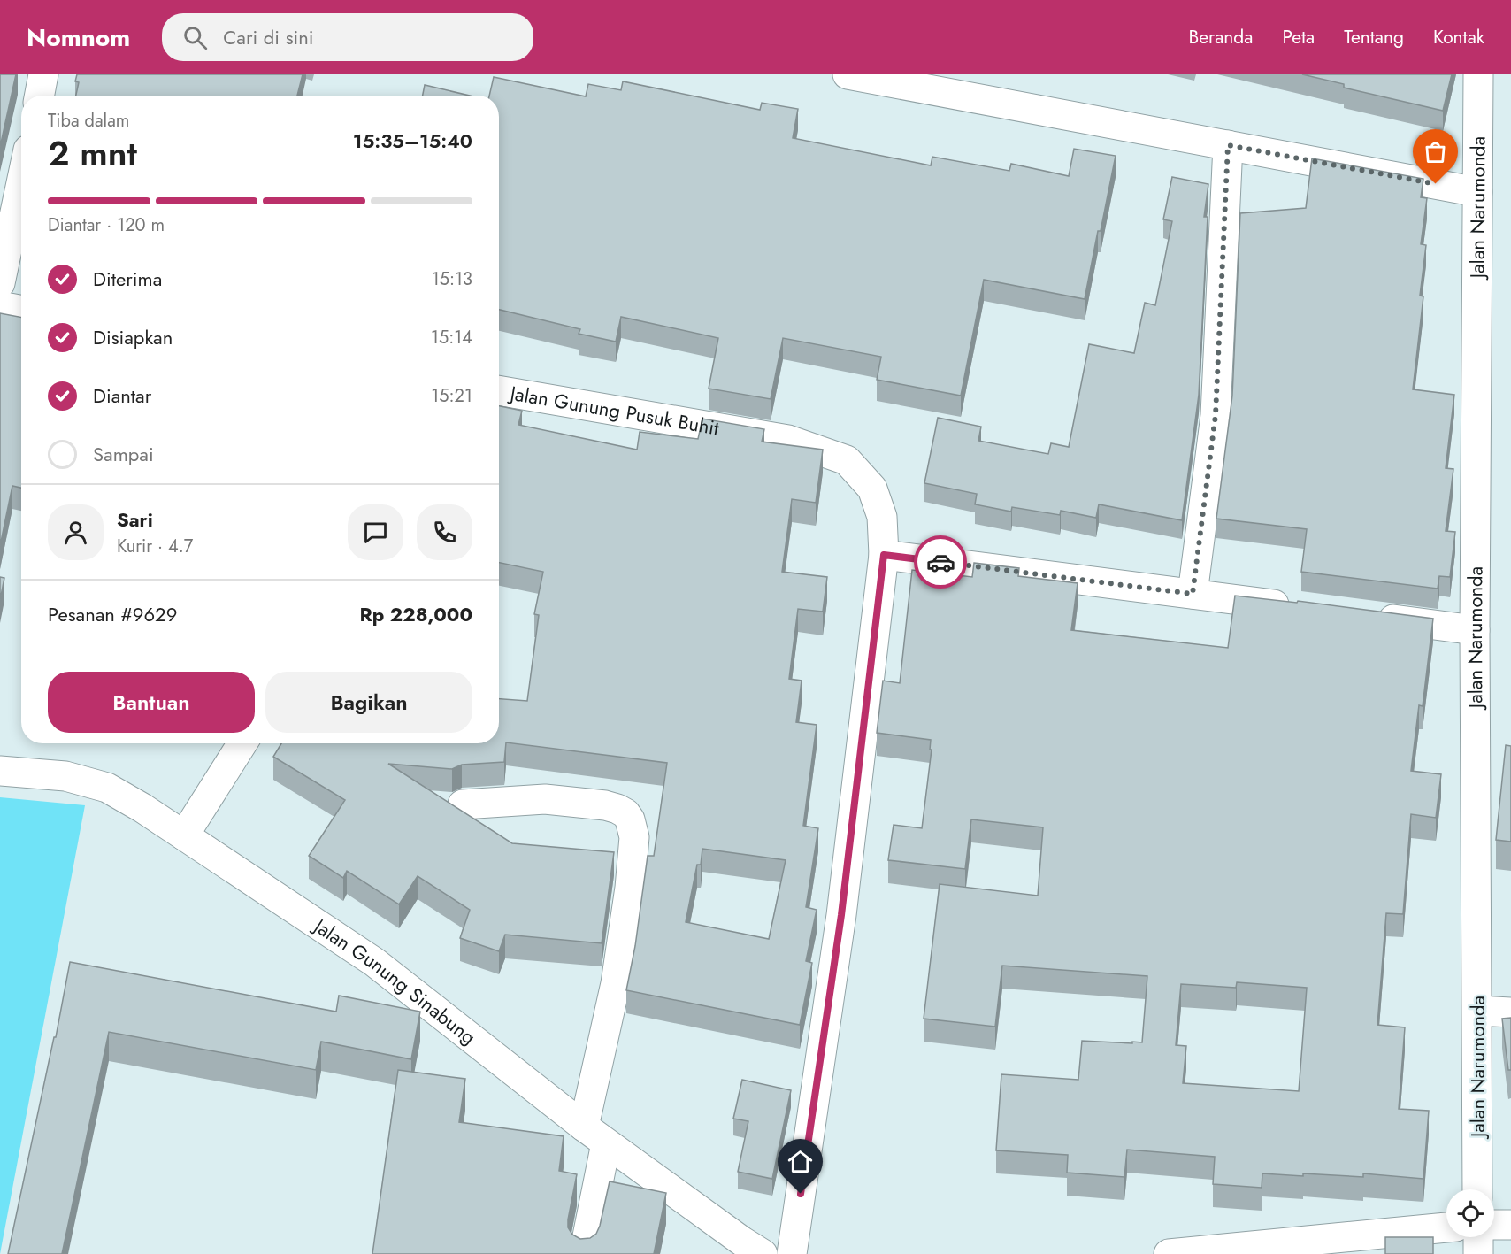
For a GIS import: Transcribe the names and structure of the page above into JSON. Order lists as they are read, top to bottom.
{
  "streets": {
    "street": ["Jalan Narumonda", "Jalan Gunung Pusuk Buhit", "Jalan Gunung Sinabung"]
  },
  "page": {
    "header": "Nomnom",
    "search": "Cari di sini",
    "nav": [
      "Beranda",
      "Peta",
      "Tentang",
      "Kontak"
    ],
    "heading": ["2 mnt", "Tiba dalam", "15:35–15:40"],
    "panel": [
      "Sari",
      "Kurir · 4.7",
      "Pesanan #9629",
      "Rp 228,000"
    ],
    "bar": "Diantar · 120 m",
    "list": [
      ["Diterima", "15:13"],
      ["Disiapkan", "15:14"],
      ["Diantar", "15:21"],
      "Sampai"
    ],
    "buttons": ["Bantuan", "Bagikan"]
  }
}
